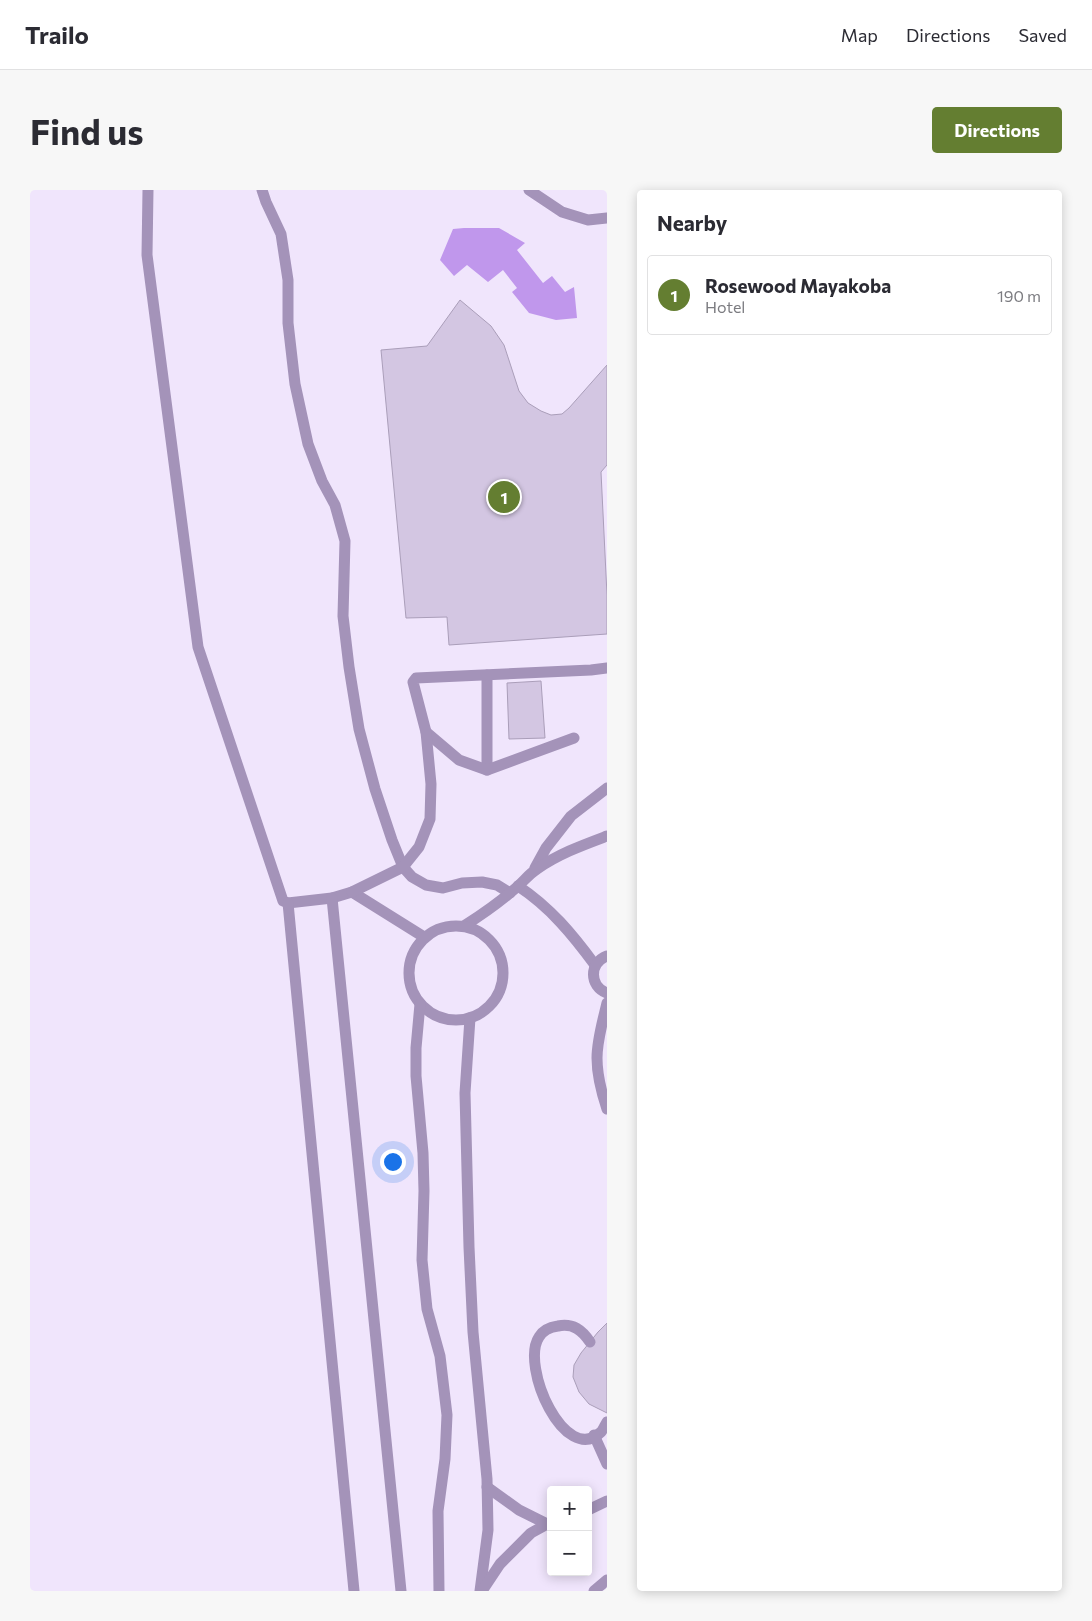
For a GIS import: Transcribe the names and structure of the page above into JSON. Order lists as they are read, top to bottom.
{
  "page": {
    "header": "Trailo",
    "nav": ["Map", "Directions", "Saved"],
    "buttons": "Directions",
    "title": "Find us",
    "heading": "Nearby",
    "list": [
      {
        "mark": "1",
        "name": "Rosewood Mayakoba",
        "note": "Hotel",
        "value": "190 m"
      }
    ],
    "pins": "1",
    "map_buttons": ["+", "−"]
  }
}
